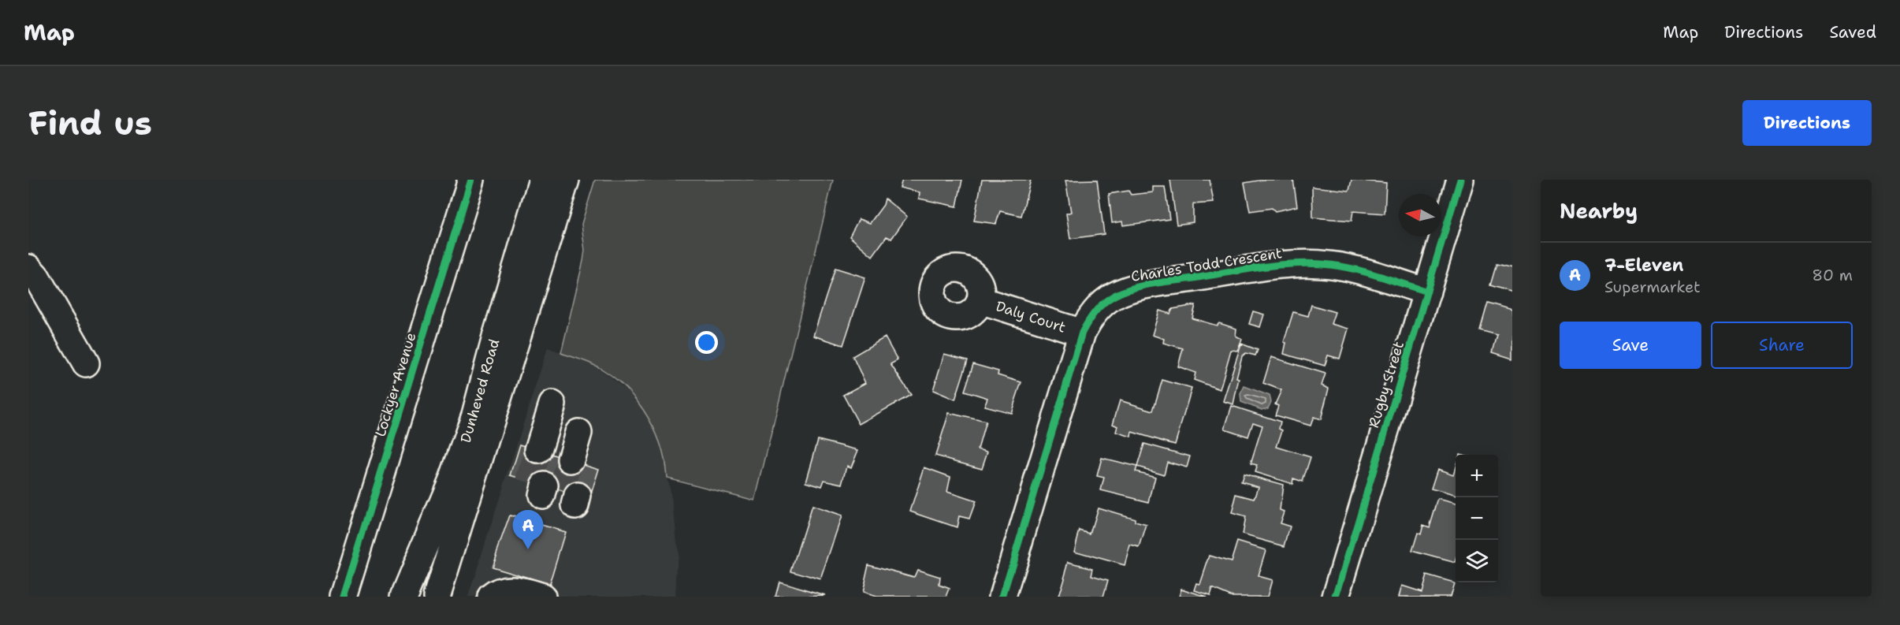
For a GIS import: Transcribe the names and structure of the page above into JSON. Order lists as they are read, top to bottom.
{
  "streets": {
    "street": [
      "Charles Todd Crescent",
      "Daly Court",
      "Lockyer Avenue",
      "Rugby Street",
      "Dunheved Road"
    ]
  },
  "crossings": [
    ["Charles Todd Crescent", "Daly Court"],
    ["Charles Todd Crescent", "Rugby Street"]
  ],
  "north": "left",
  "page": {
    "header": "Map",
    "nav": ["Map", "Directions", "Saved"],
    "buttons": [
      "Directions",
      ["Save", "Share"]
    ],
    "title": "Find us",
    "heading": "Nearby",
    "list": [
      {
        "mark": "A",
        "name": "7-Eleven",
        "note": "Supermarket",
        "value": "80 m"
      }
    ],
    "map_buttons": ["+", "−"],
    "pins": "A"
  }
}
